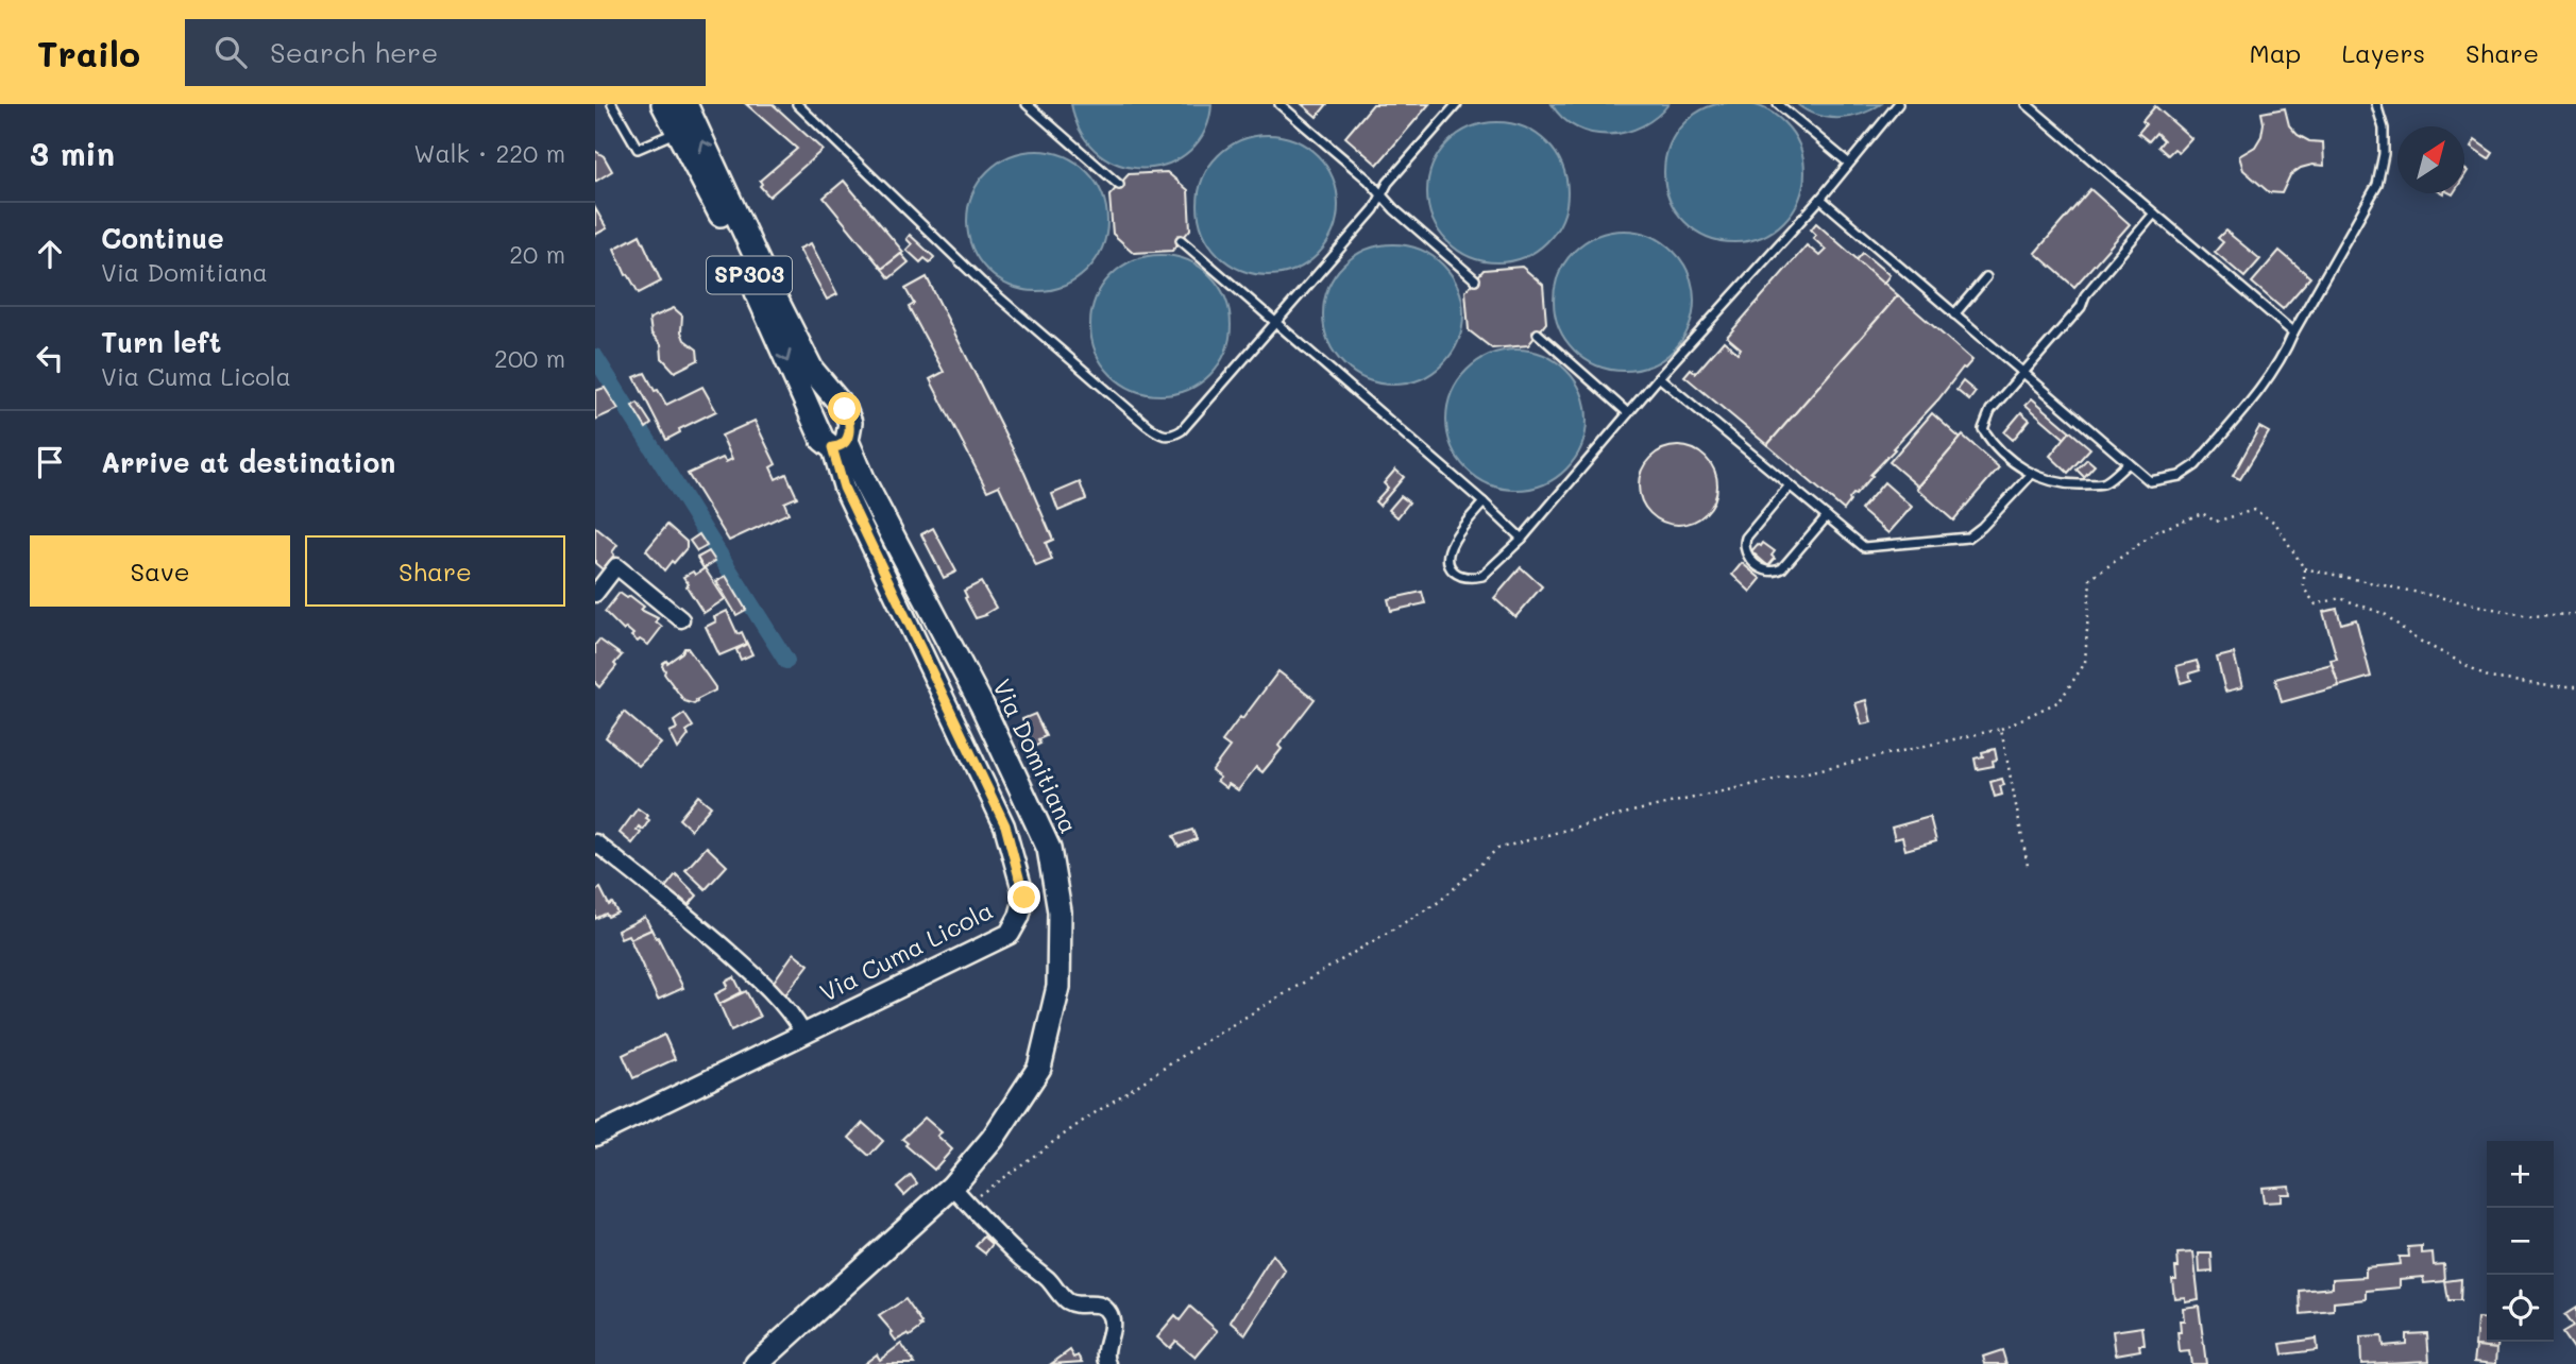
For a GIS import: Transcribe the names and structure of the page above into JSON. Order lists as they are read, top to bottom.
{
  "streets": {
    "main road": ["SP303", "Via Domitiana"],
    "street": ["Via Cuma Licola"]
  },
  "crossings": [
    ["Via Domitiana", "Via Cuma Licola"]
  ],
  "north": "top right",
  "page": {
    "header": "Trailo",
    "search": "Search here",
    "nav": ["Map", "Layers", "Share"],
    "heading": ["3 min", "Walk · 220 m"],
    "list": [
      ["Continue", "Via Domitiana", "20 m"],
      ["Turn left", "Via Cuma Licola", "200 m"],
      "Arrive at destination"
    ],
    "buttons": ["Save", "Share"],
    "map_buttons": ["+", "−"]
  }
}
